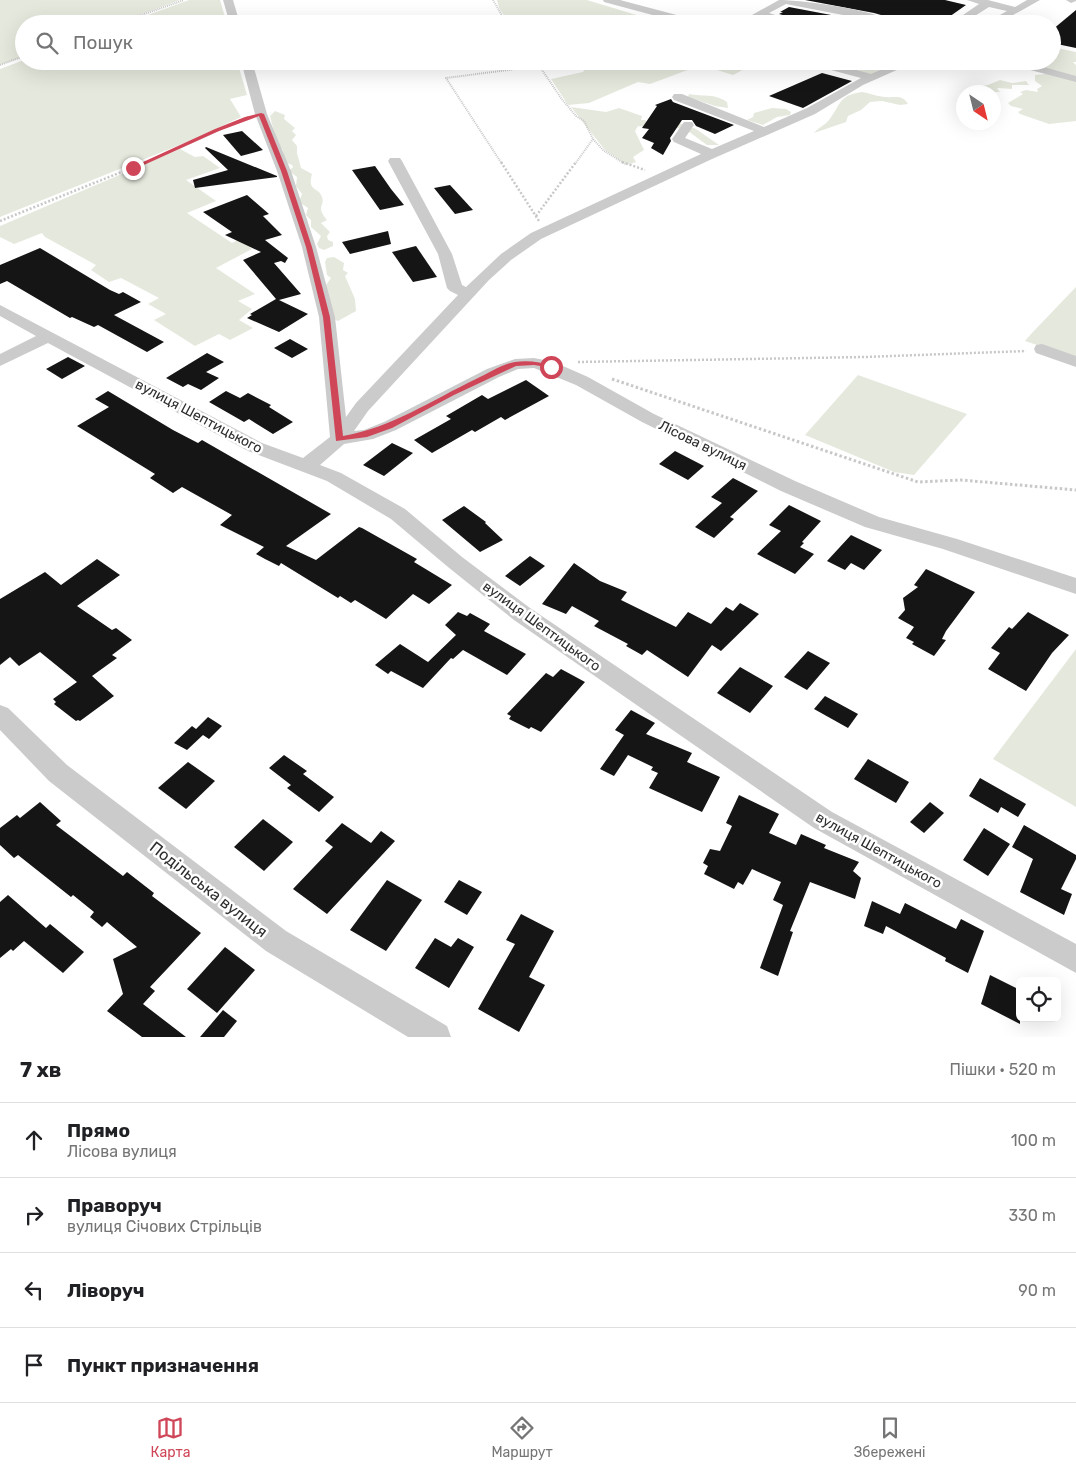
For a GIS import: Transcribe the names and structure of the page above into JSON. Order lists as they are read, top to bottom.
{
  "streets": {
    "street": ["вулиця Шептицького", "Лісова вулиця", "Подільська вулиця"]
  },
  "north": "bottom right",
  "page": {
    "search": "Пошук",
    "heading": ["7 хв", "Пішки · 520 m"],
    "list": [
      ["Прямо", "Лісова вулиця", "100 m"],
      ["Праворуч", "вулиця Січових Стрільців", "330 m"],
      ["Ліворуч", "90 m"],
      "Пункт призначення"
    ],
    "nav": ["Карта", "Маршрут", "Збережені"]
  }
}
